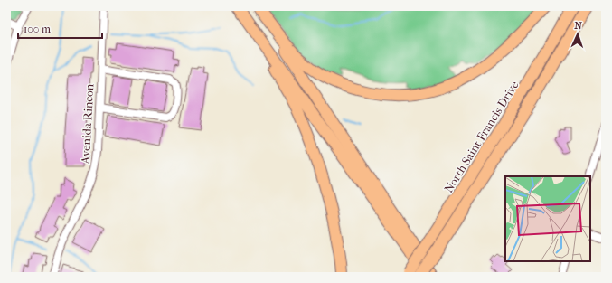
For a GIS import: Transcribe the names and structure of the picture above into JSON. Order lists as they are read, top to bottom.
{
  "streets": {
    "highway": ["North Saint Francis Drive"],
    "street": ["Avenida Rincon"]
  },
  "scale_bar": "100 m",
  "north": "top"
}
